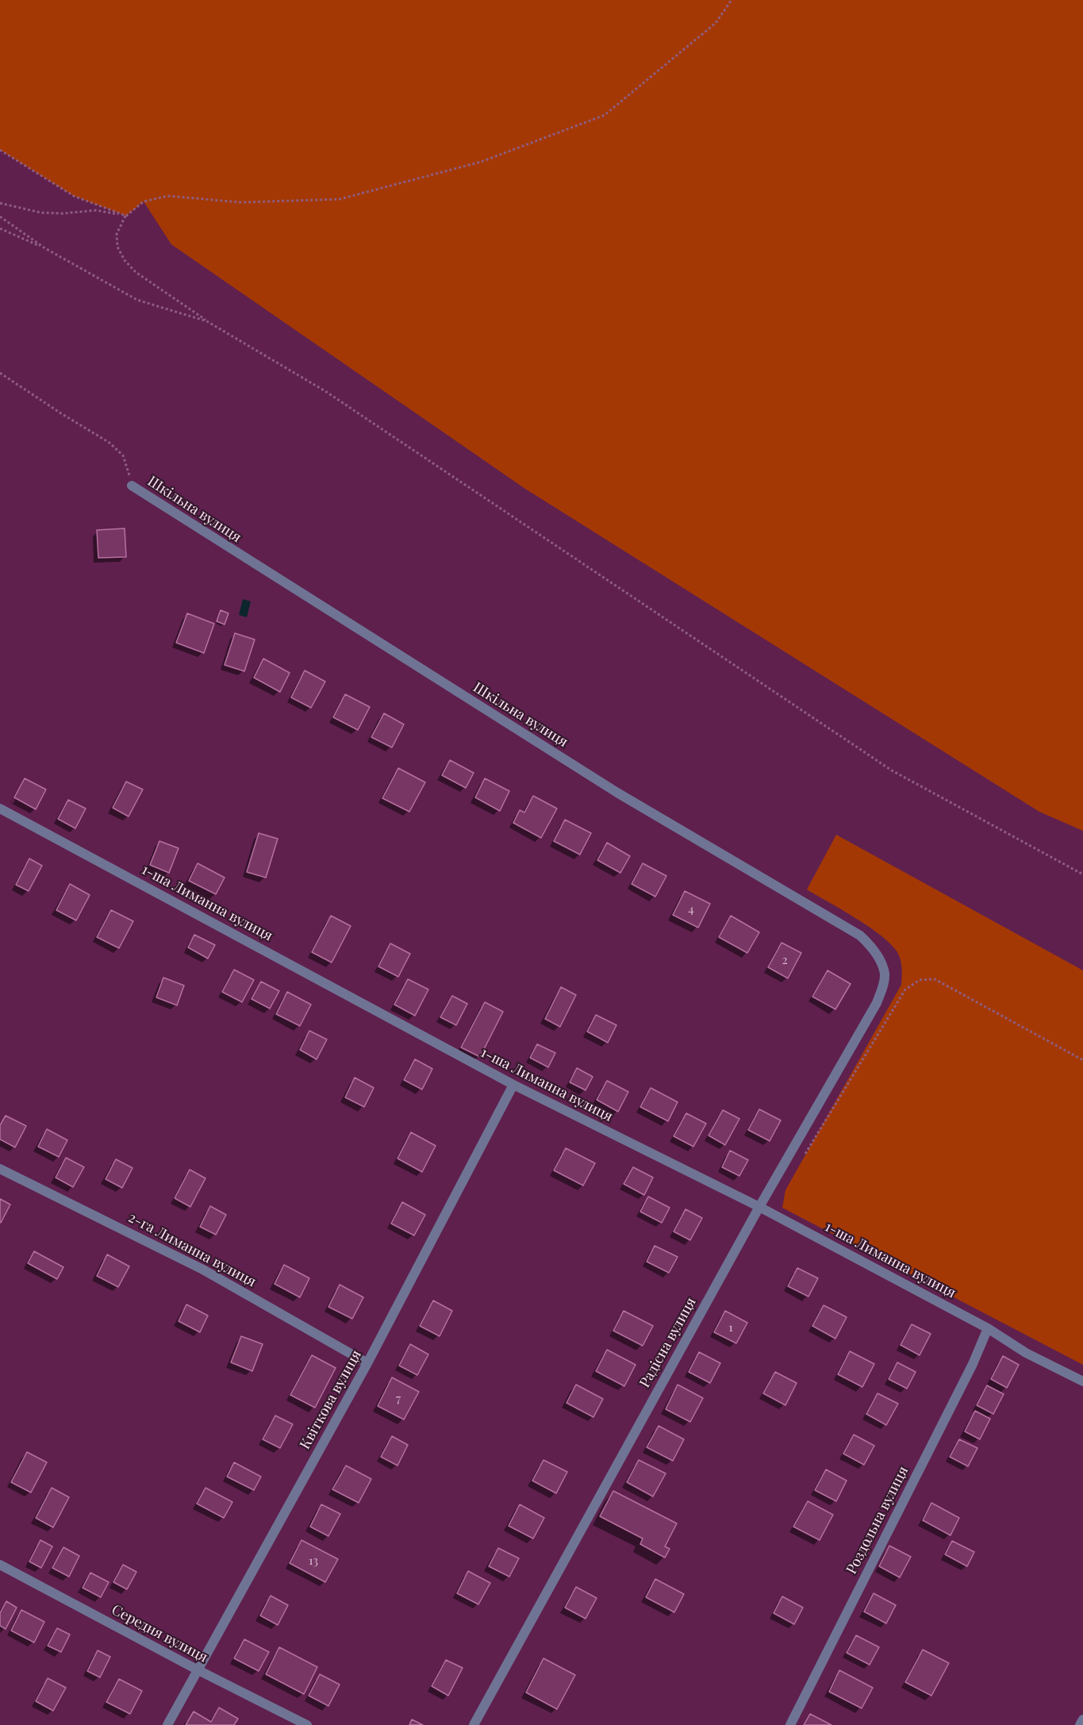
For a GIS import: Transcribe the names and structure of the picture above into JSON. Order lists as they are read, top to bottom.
{
  "streets": {
    "street": [
      "Шкільна вулиця",
      "1-ша Лиманна вулиця",
      "2-га Лиманна вулиця",
      "Радісна вулиця",
      "Квіткова вулиця",
      "Роздольна вулиця",
      "Середня вулиця"
    ]
  },
  "crossings": [
    ["Шкільна вулиця", "Радісна вулиця"],
    ["1-ша Лиманна вулиця", "Радісна вулиця"],
    ["1-ша Лиманна вулиця", "Квіткова вулиця"],
    ["1-ша Лиманна вулиця", "Роздольна вулиця"],
    ["2-га Лиманна вулиця", "Квіткова вулиця"],
    ["Квіткова вулиця", "Середня вулиця"]
  ],
  "house_numbers": [
    "4",
    "2",
    "1",
    "7",
    "13"
  ]
}
